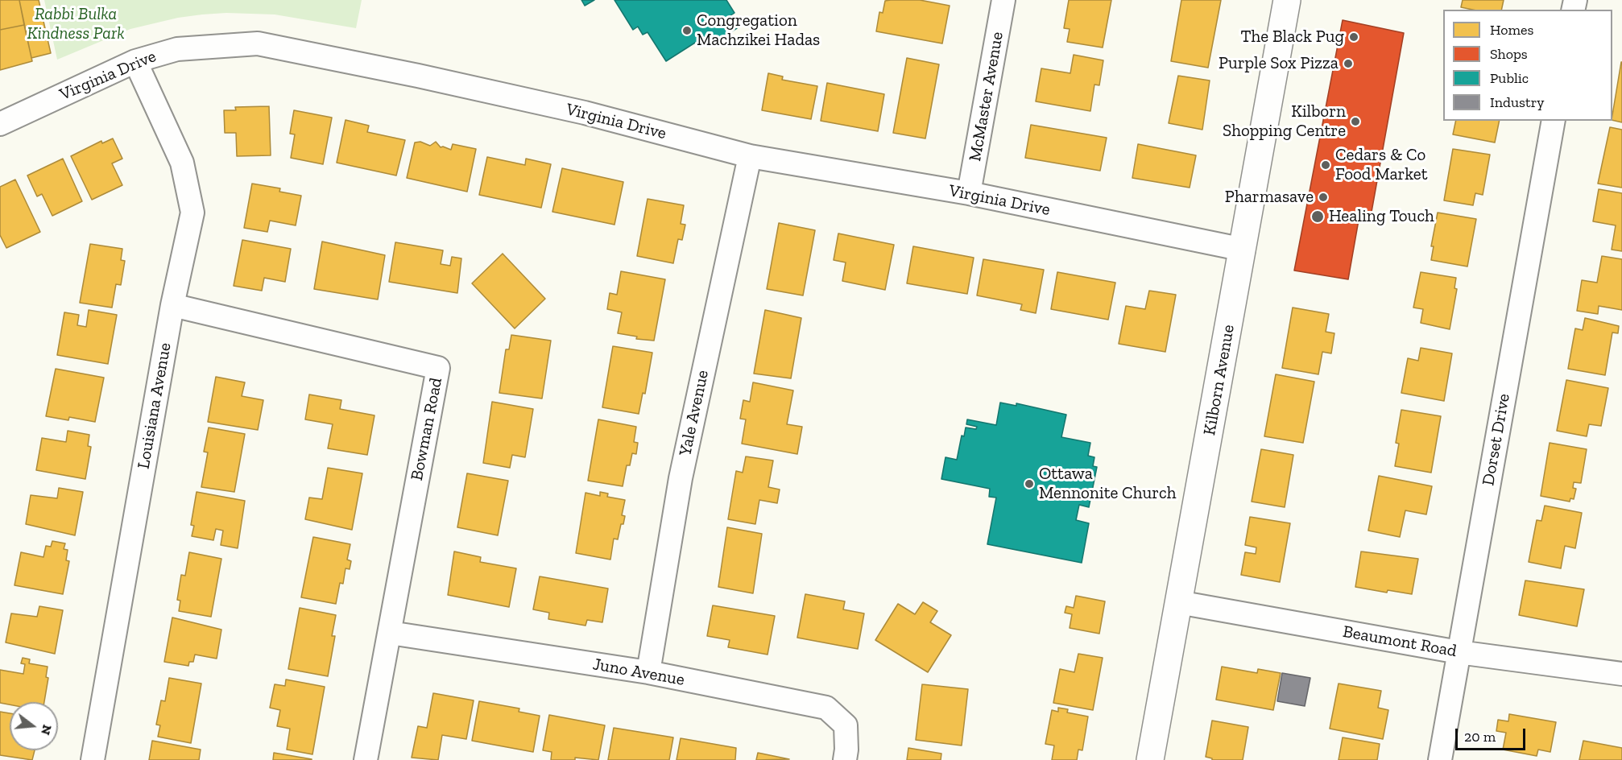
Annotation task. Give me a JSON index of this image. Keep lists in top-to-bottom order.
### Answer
{
  "streets": {
    "street": [
      "Virginia Drive",
      "McMaster Avenue",
      "Kilborn Avenue",
      "Louisiana Avenue",
      "Yale Avenue",
      "Bowman Road",
      "Dorset Drive",
      "Beaumont Road",
      "Juno Avenue"
    ]
  },
  "crossings": [
    ["Virginia Drive", "McMaster Avenue"],
    ["Virginia Drive", "Kilborn Avenue"],
    ["Virginia Drive", "Louisiana Avenue"],
    ["Virginia Drive", "Yale Avenue"],
    ["Kilborn Avenue", "Beaumont Road"],
    ["Louisiana Avenue", "Bowman Road"],
    ["Yale Avenue", "Juno Avenue"],
    ["Bowman Road", "Juno Avenue"],
    ["Dorset Drive", "Beaumont Road"]
  ],
  "parks": ["Rabbi Bulka Kindness Park"],
  "places": [
    "Congregation Machzikei Hadas",
    "The Black Pug",
    "Purple Sox Pizza",
    "Kilborn Shopping Centre",
    "Cedars & Co Food Market",
    "Pharmasave",
    "Healing Touch",
    "Ottawa Mennonite Church"
  ],
  "legend": [
    "Homes",
    "Shops",
    "Public",
    "Industry"
  ],
  "scale_bar": "20 m",
  "north": "right"
}
